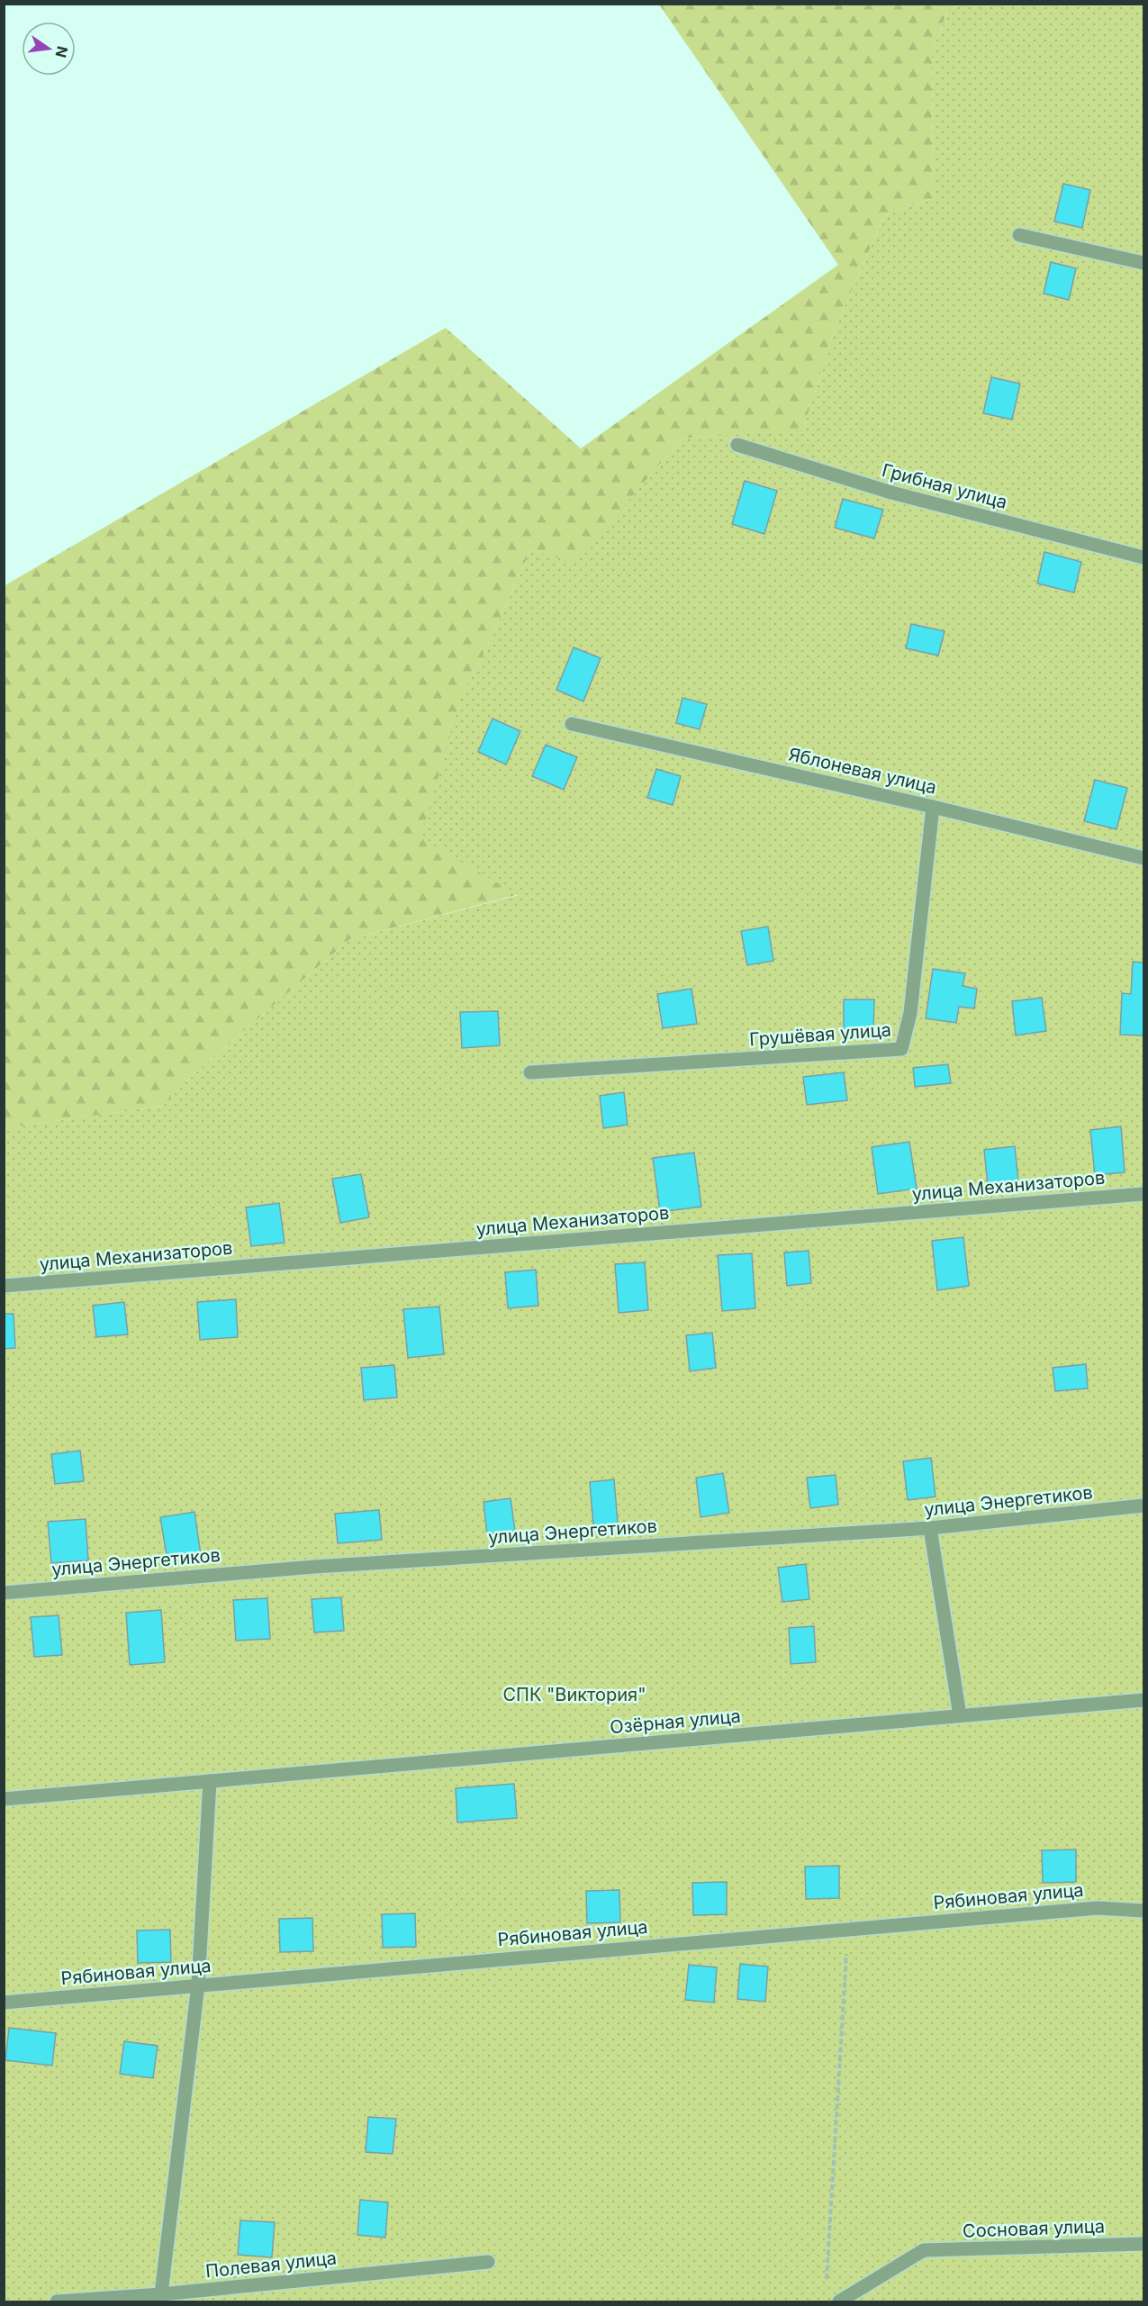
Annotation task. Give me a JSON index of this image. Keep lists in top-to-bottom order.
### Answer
{
  "streets": {
    "street": [
      "Грибная улица",
      "Яблоневая улица",
      "Грушёвая улица",
      "улица Механизаторов",
      "улица Энергетиков",
      "Озёрная улица",
      "Рябиновая улица",
      "Сосновая улица",
      "Полевая улица"
    ]
  },
  "crossings": [
    ["Яблоневая улица", "Грушёвая улица"]
  ],
  "parks": ["СПК \"Виктория\""],
  "north": "right"
}
